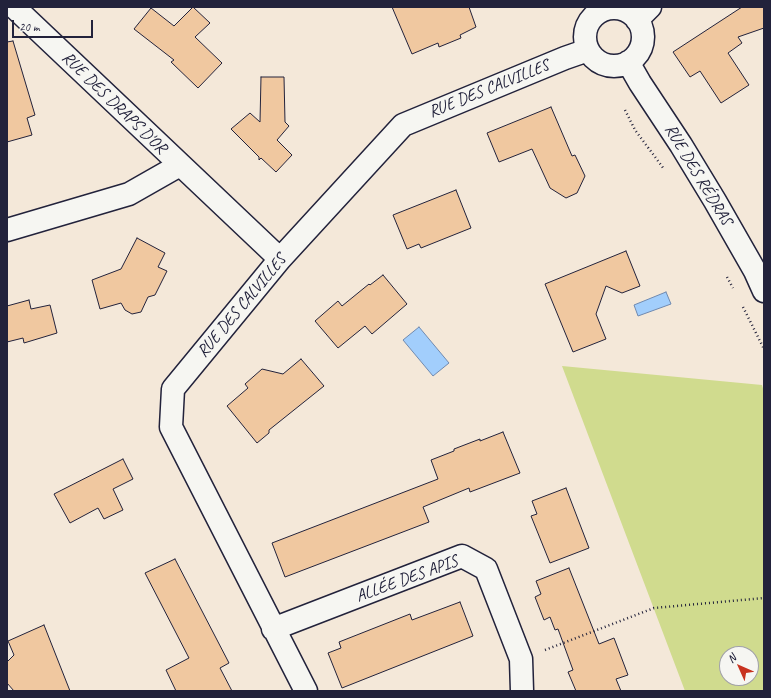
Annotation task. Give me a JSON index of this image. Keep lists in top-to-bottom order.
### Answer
{
  "streets": {
    "street": [
      "RUE DES CALVILLES",
      "RUE DES DRAPS D'OR",
      "RUE DES RÉDRAS",
      "ALLÉE DES APIS"
    ]
  },
  "crossings": [
    ["RUE DES CALVILLES", "RUE DES DRAPS D'OR"],
    ["RUE DES CALVILLES", "RUE DES RÉDRAS"],
    ["RUE DES CALVILLES", "ALLÉE DES APIS"]
  ],
  "scale_bar": "20 m",
  "north": "top left"
}
